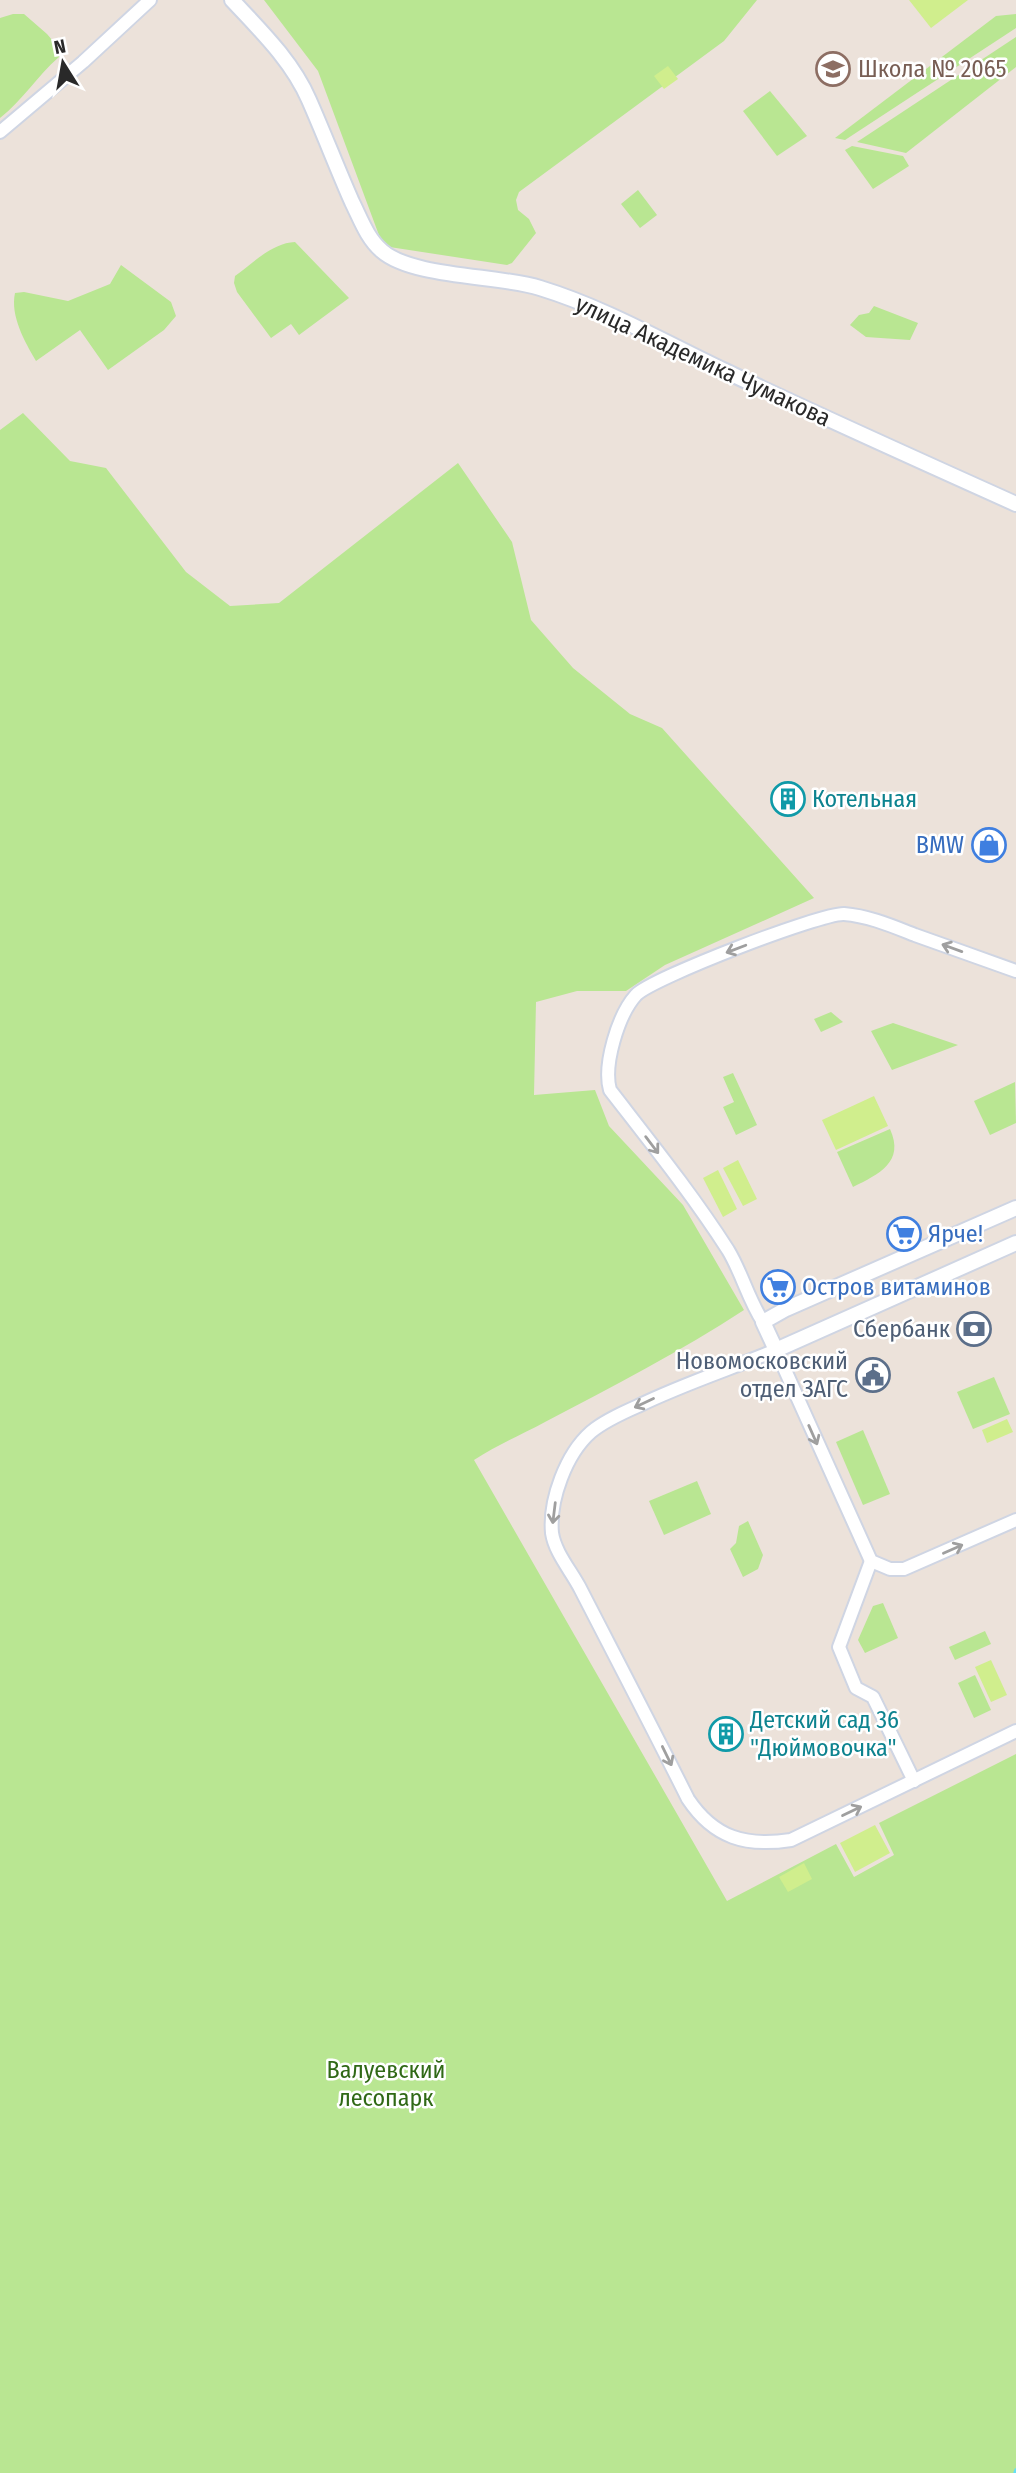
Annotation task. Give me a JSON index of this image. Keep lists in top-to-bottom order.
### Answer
{
  "streets": {
    "street": ["улица Академика Чумакова"]
  },
  "parks": ["Валуевский лесопарк"],
  "places": {
    "school or university": ["Школа № 2065"],
    "building": ["Котельная", "Детский сад 36 \"Дюймовочка\""],
    "shop": ["BMW"],
    "supermarket": ["Ярче!", "Остров витаминов"],
    "bank": ["Сбербанк"],
    "public building": ["Новомосковский отдел ЗАГС"]
  },
  "north": "top"
}
